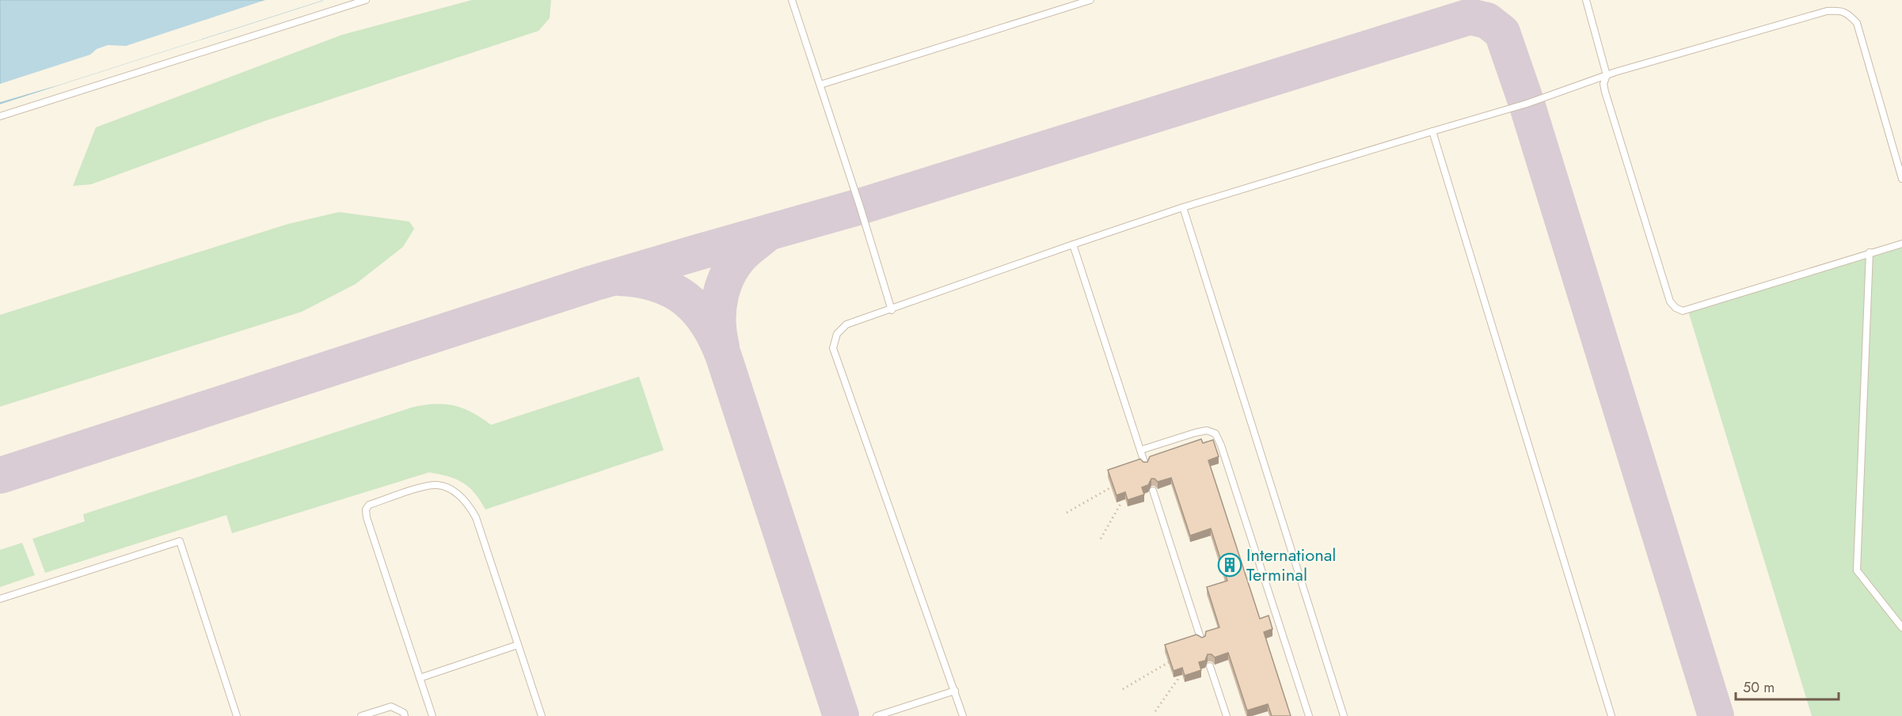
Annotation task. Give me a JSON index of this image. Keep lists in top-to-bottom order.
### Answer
{
  "places": {
    "building": ["International Terminal"]
  },
  "scale_bar": "50 m"
}
